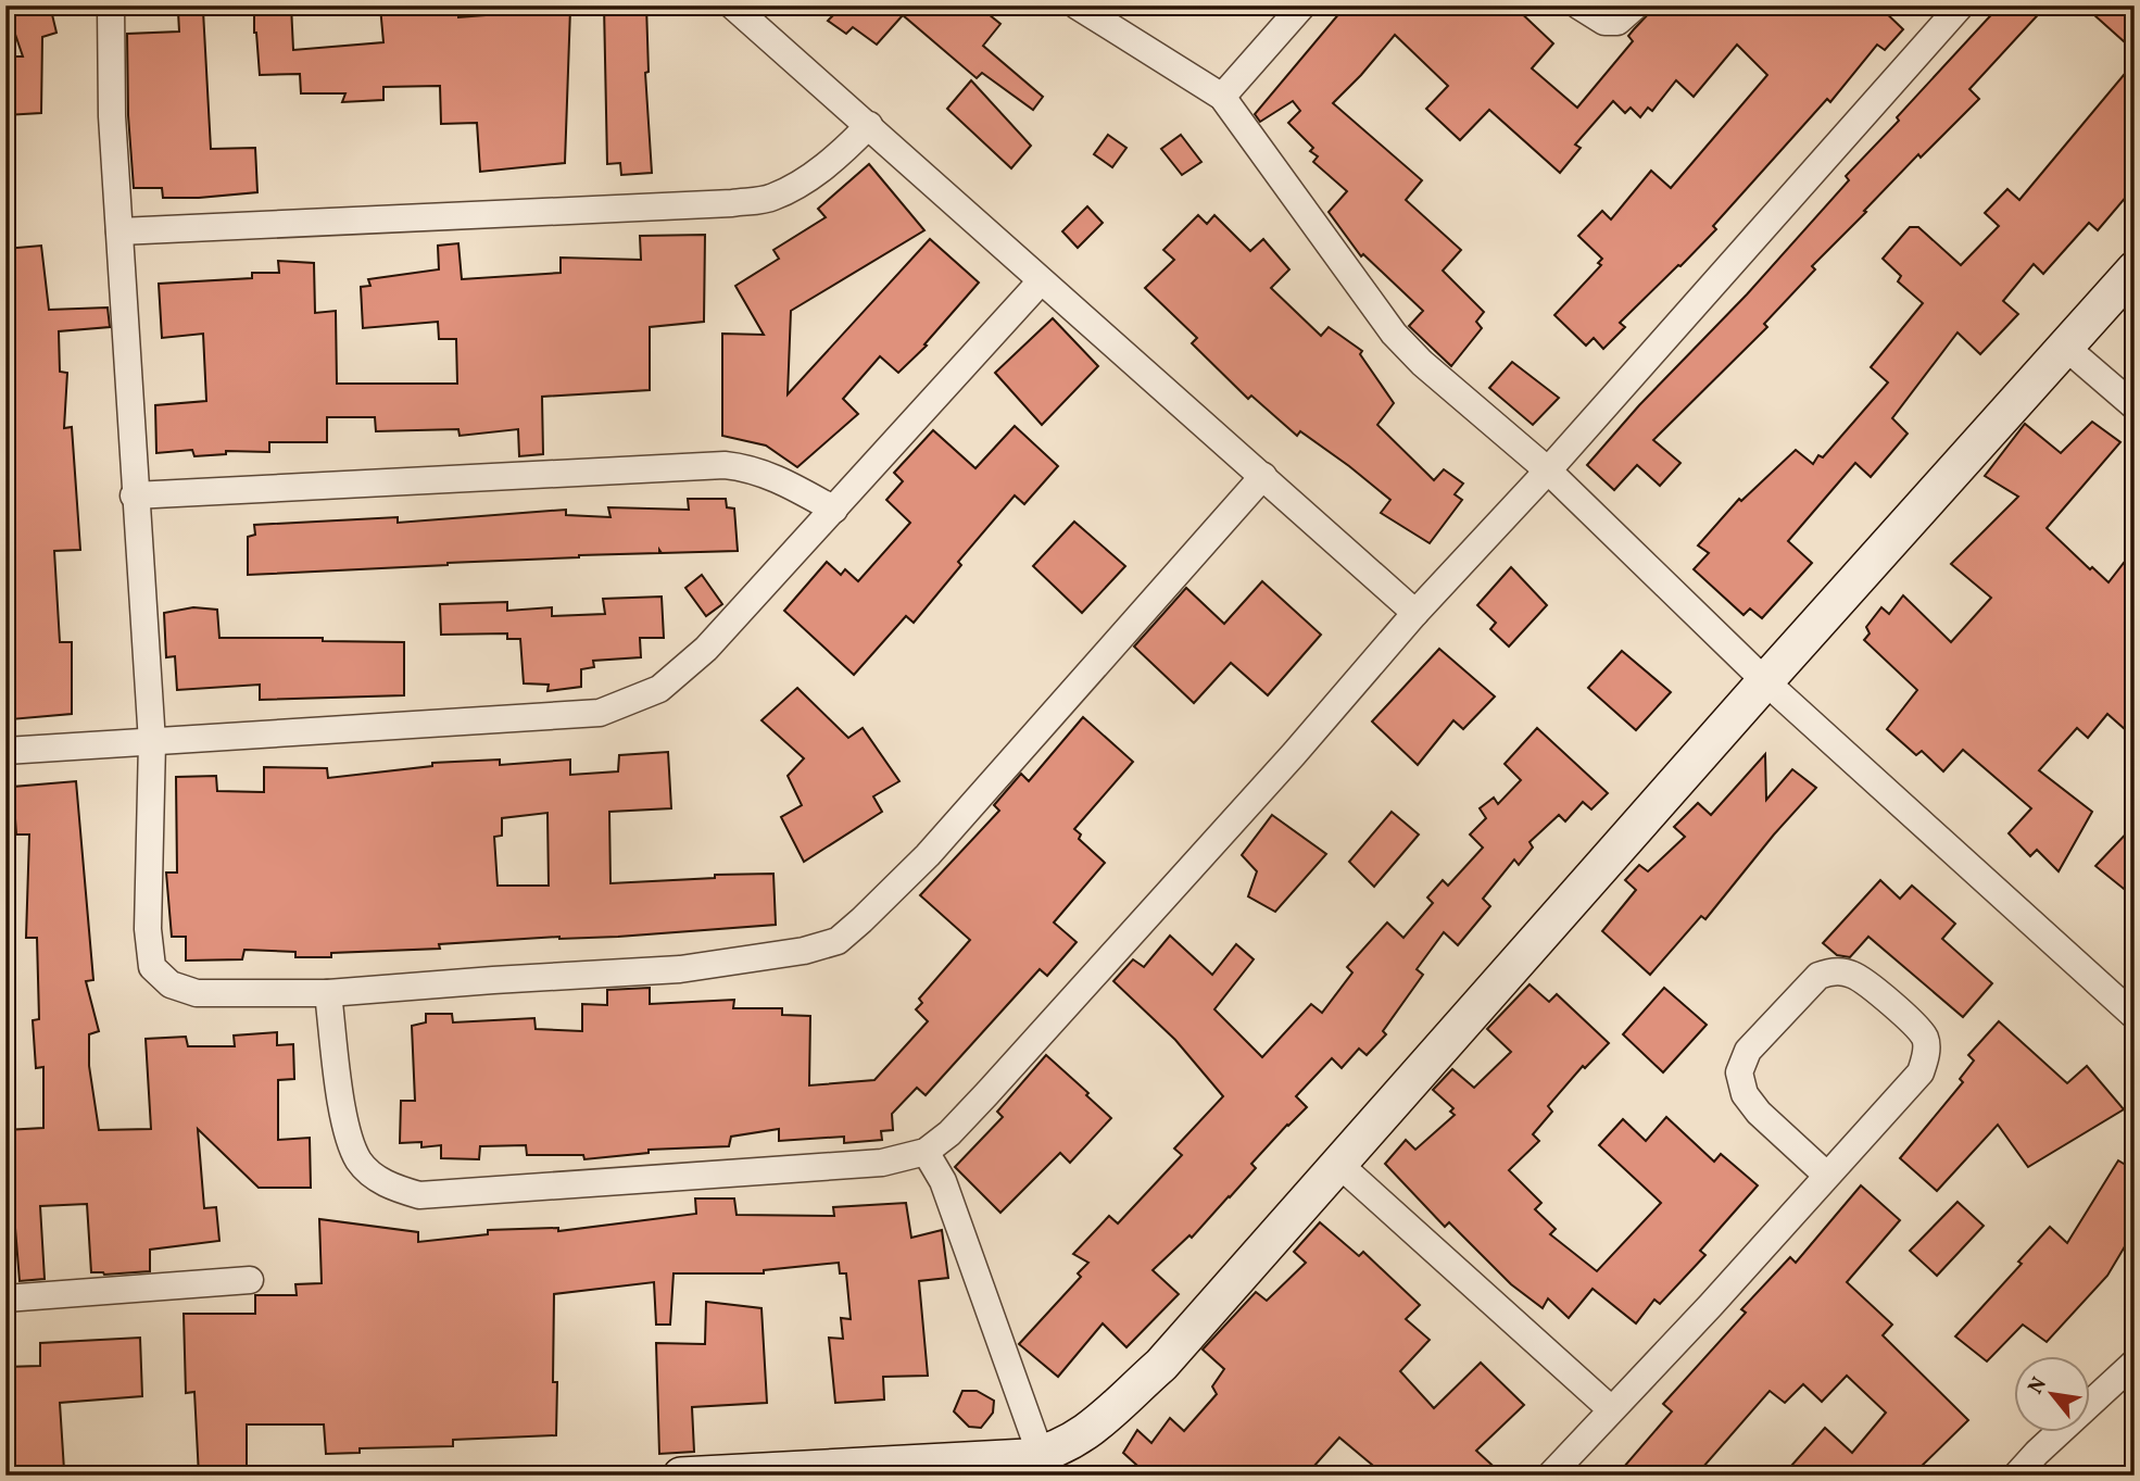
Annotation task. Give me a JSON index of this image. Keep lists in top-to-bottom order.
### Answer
{
  "north": "top left"
}
